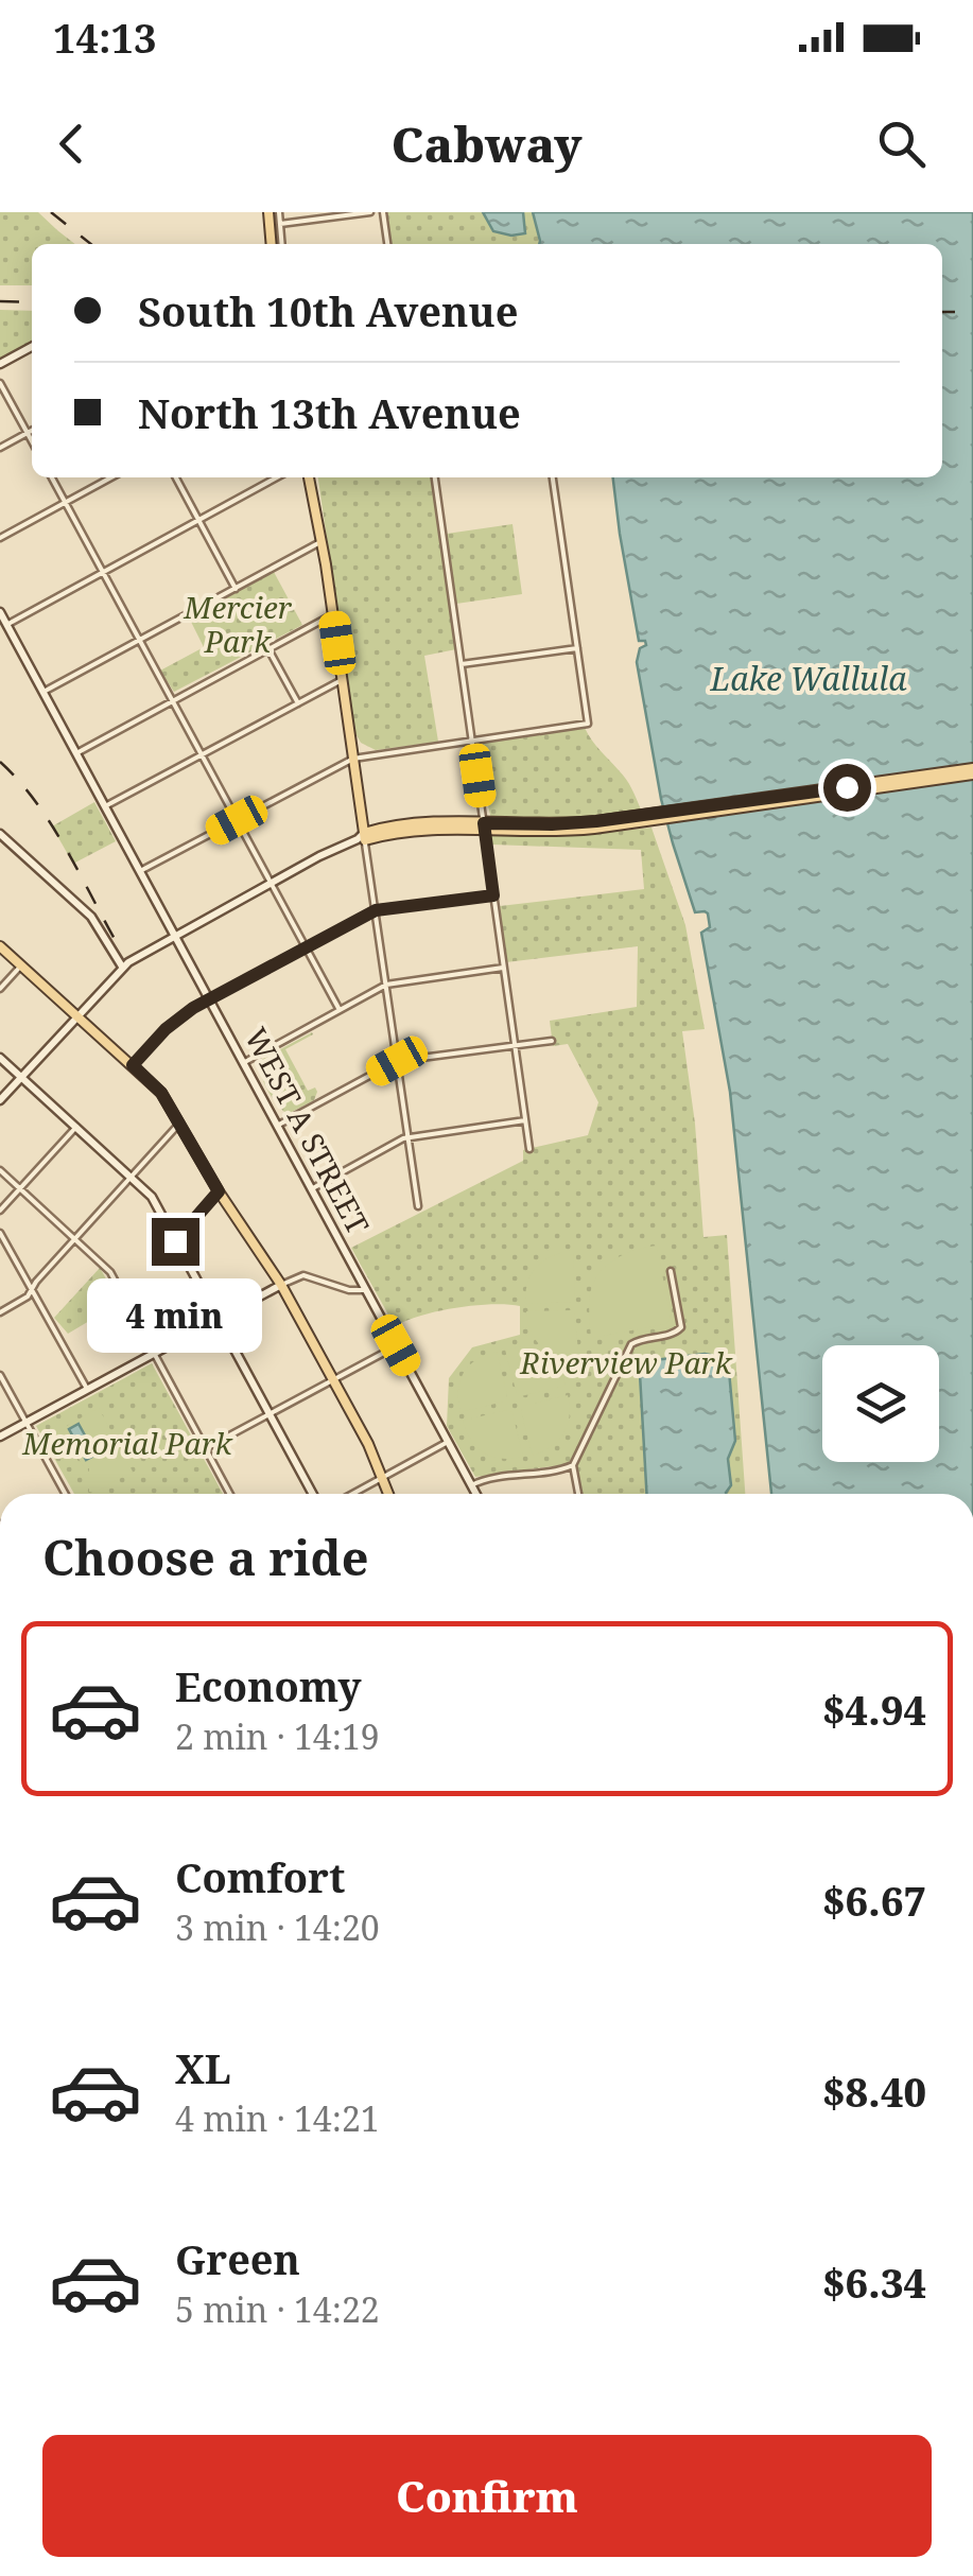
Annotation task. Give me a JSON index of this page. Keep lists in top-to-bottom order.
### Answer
{
  "streets": {
    "main road": ["WEST A STREET"]
  },
  "water": ["Lake Wallula"],
  "parks": ["Mercier Park", "Riverview Park", "Memorial Park"],
  "page": {
    "status": "14:13",
    "header": "Cabway",
    "banner": ["South 10th Avenue", "North 13th Avenue"],
    "bubble": "4 min",
    "heading": "Choose a ride",
    "list": [
      {
        "name": "Economy",
        "note": "2 min · 14:19",
        "value": "$4.94"
      },
      {
        "name": "Comfort",
        "note": "3 min · 14:20",
        "value": "$6.67"
      },
      {
        "name": "XL",
        "note": "4 min · 14:21",
        "value": "$8.40"
      },
      {
        "name": "Green",
        "note": "5 min · 14:22",
        "value": "$6.34"
      }
    ],
    "buttons": "Confirm"
  }
}
